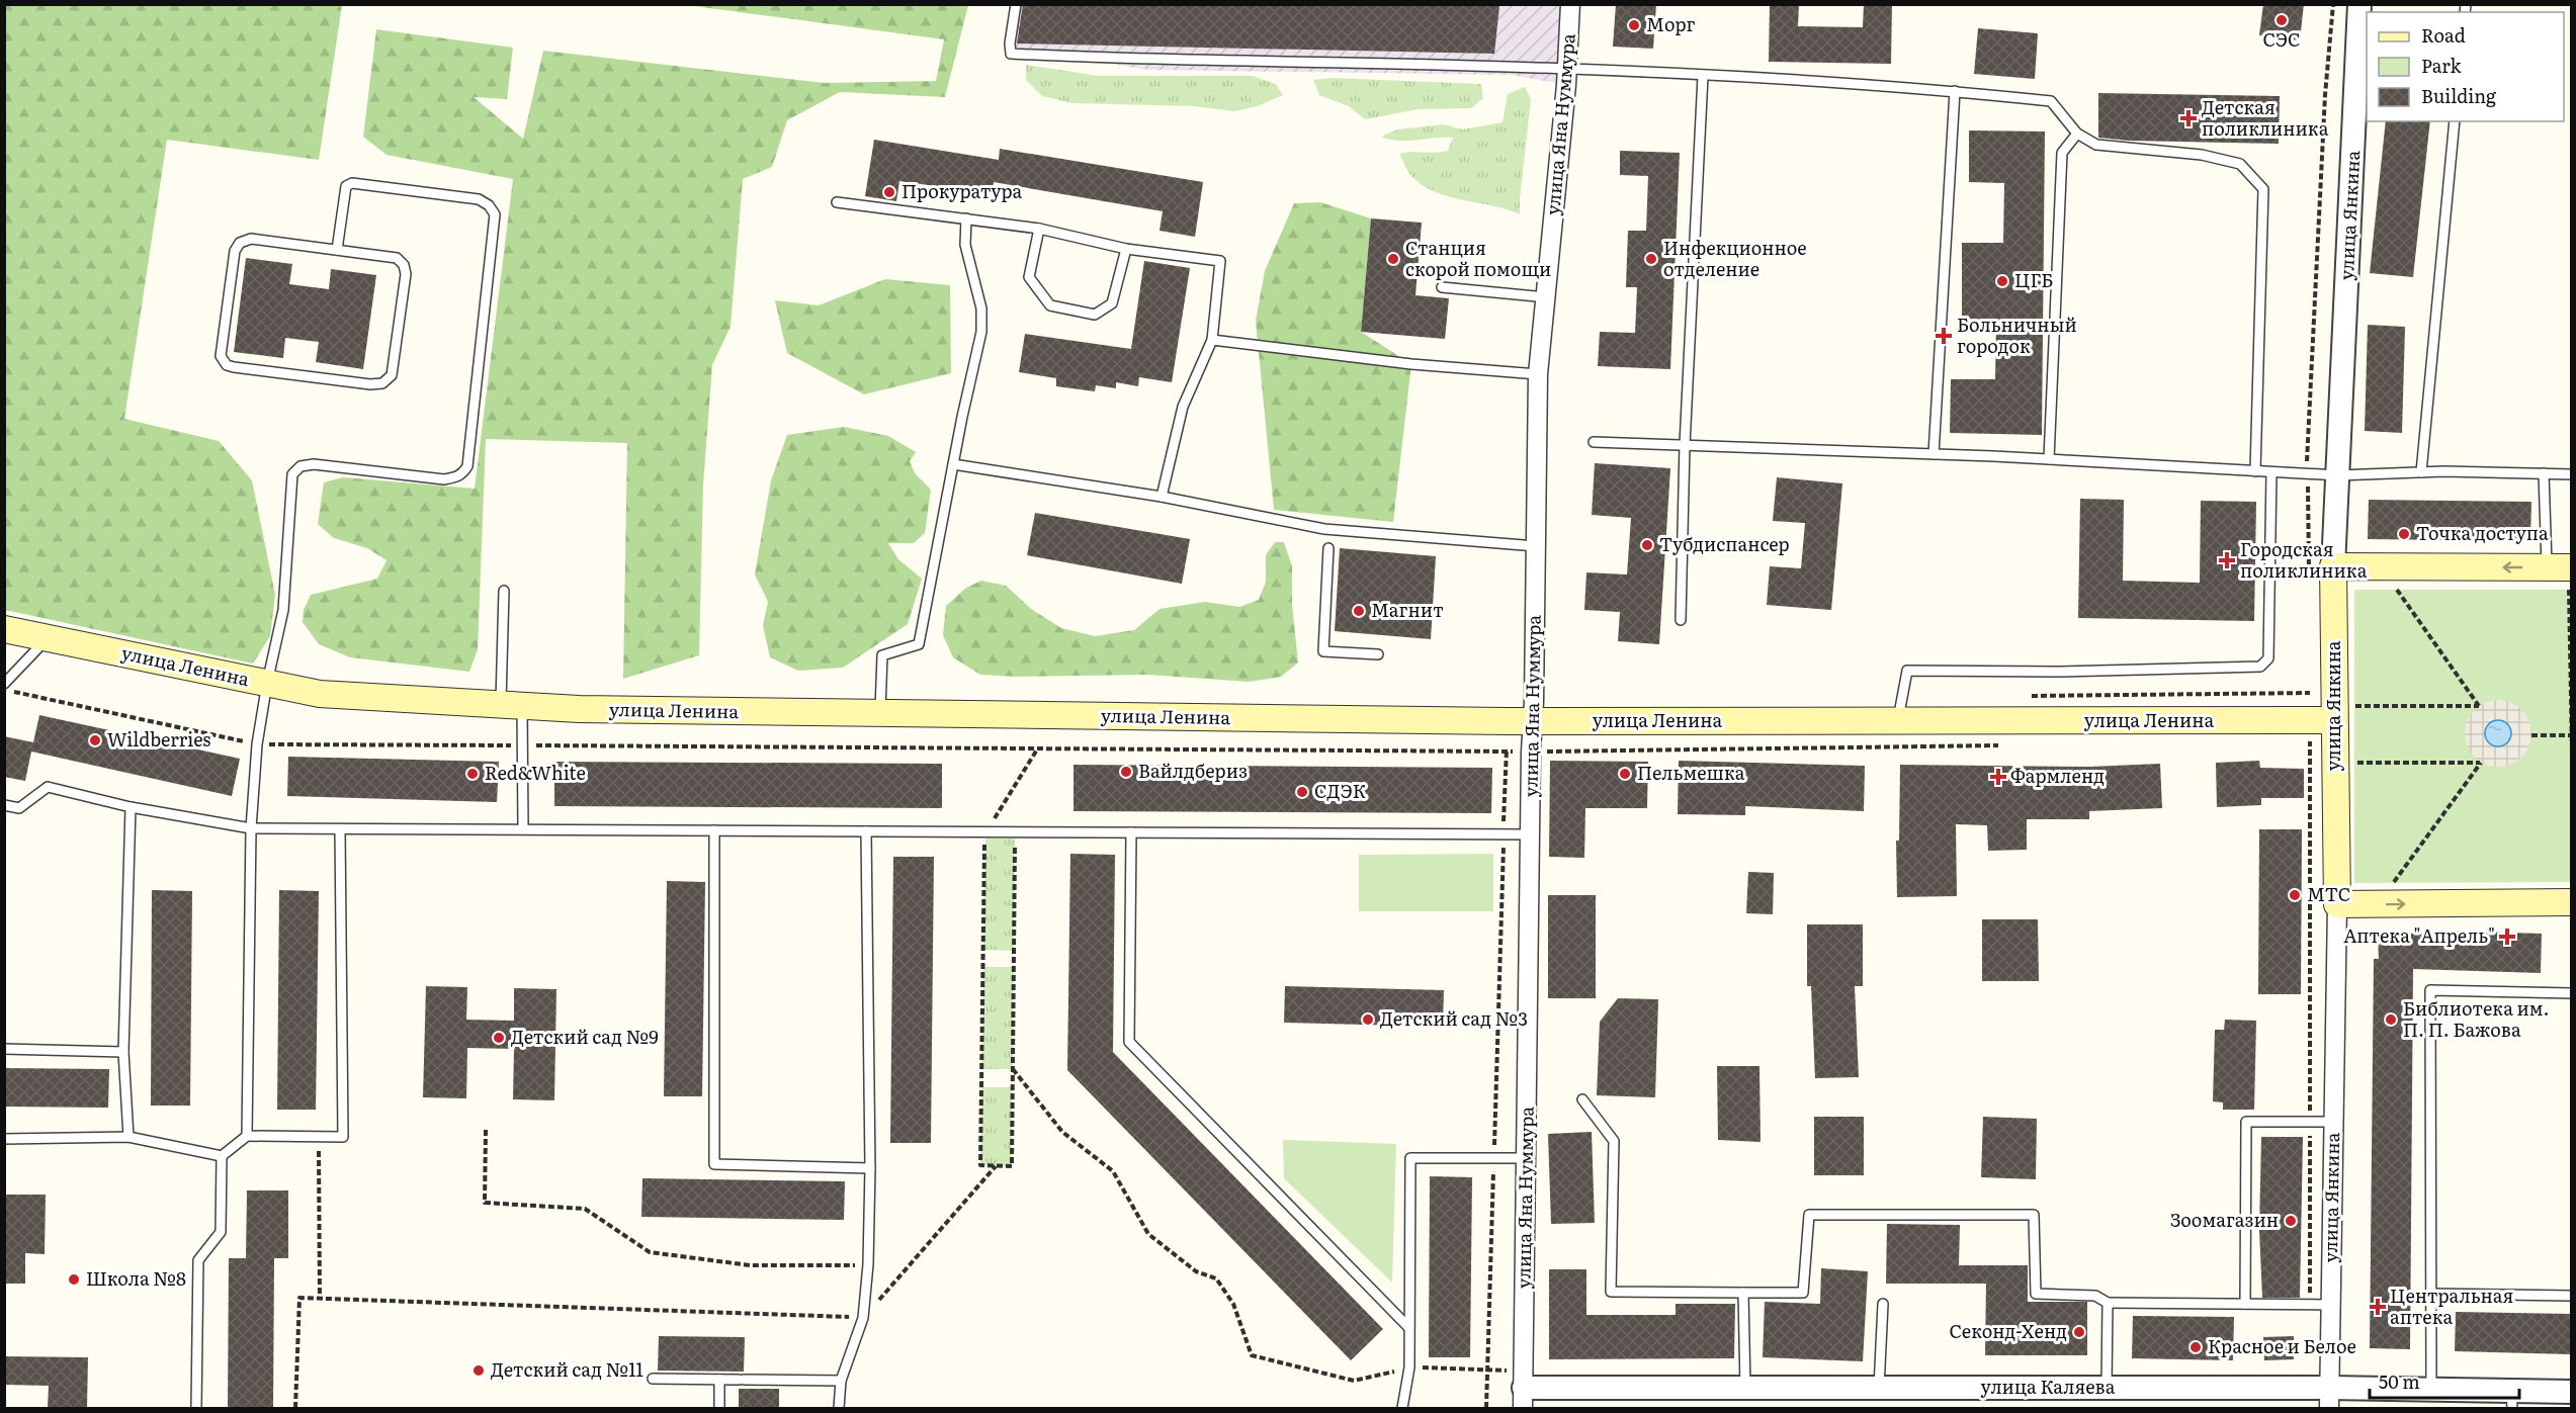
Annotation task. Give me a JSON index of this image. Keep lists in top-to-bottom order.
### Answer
{
  "streets": {
    "main road": ["улица Янкина", "улица Ленина"],
    "street": ["улица Яна Нуммура", "улица Каляева"]
  },
  "crossings": [
    ["улица Яна Нуммура", "улица Ленина"],
    ["улица Яна Нуммура", "улица Каляева"],
    ["улица Янкина", "улица Ленина"],
    ["улица Янкина", "улица Каляева"]
  ],
  "places": {
    "other": [
      "СЭС",
      "Морг",
      "Прокуратура",
      "Станция скорой помощи",
      "Инфекционное отделение",
      "ЦГБ",
      "Точка доступа",
      "Тубдиспансер",
      "Магнит",
      "Wildberries",
      "Вайлдбериз",
      "Red&White",
      "Пельмешка",
      "СДЭК",
      "МТС",
      "Детский сад №3",
      "Библиотека им. П. П. Бажова",
      "Детский сад №9",
      "Зоомагазин",
      "Школа №8",
      "Секонд-Хенд",
      "Красное и Белое",
      "Детский сад №11"
    ],
    "health": [
      "Детская поликлиника",
      "Больничный городок",
      "Городская поликлиника",
      "Фармленд",
      "Аптека \"Апрель\"",
      "Центральная аптека"
    ]
  },
  "legend": ["Road", "Park", "Building"],
  "scale_bar": "50 m"
}
